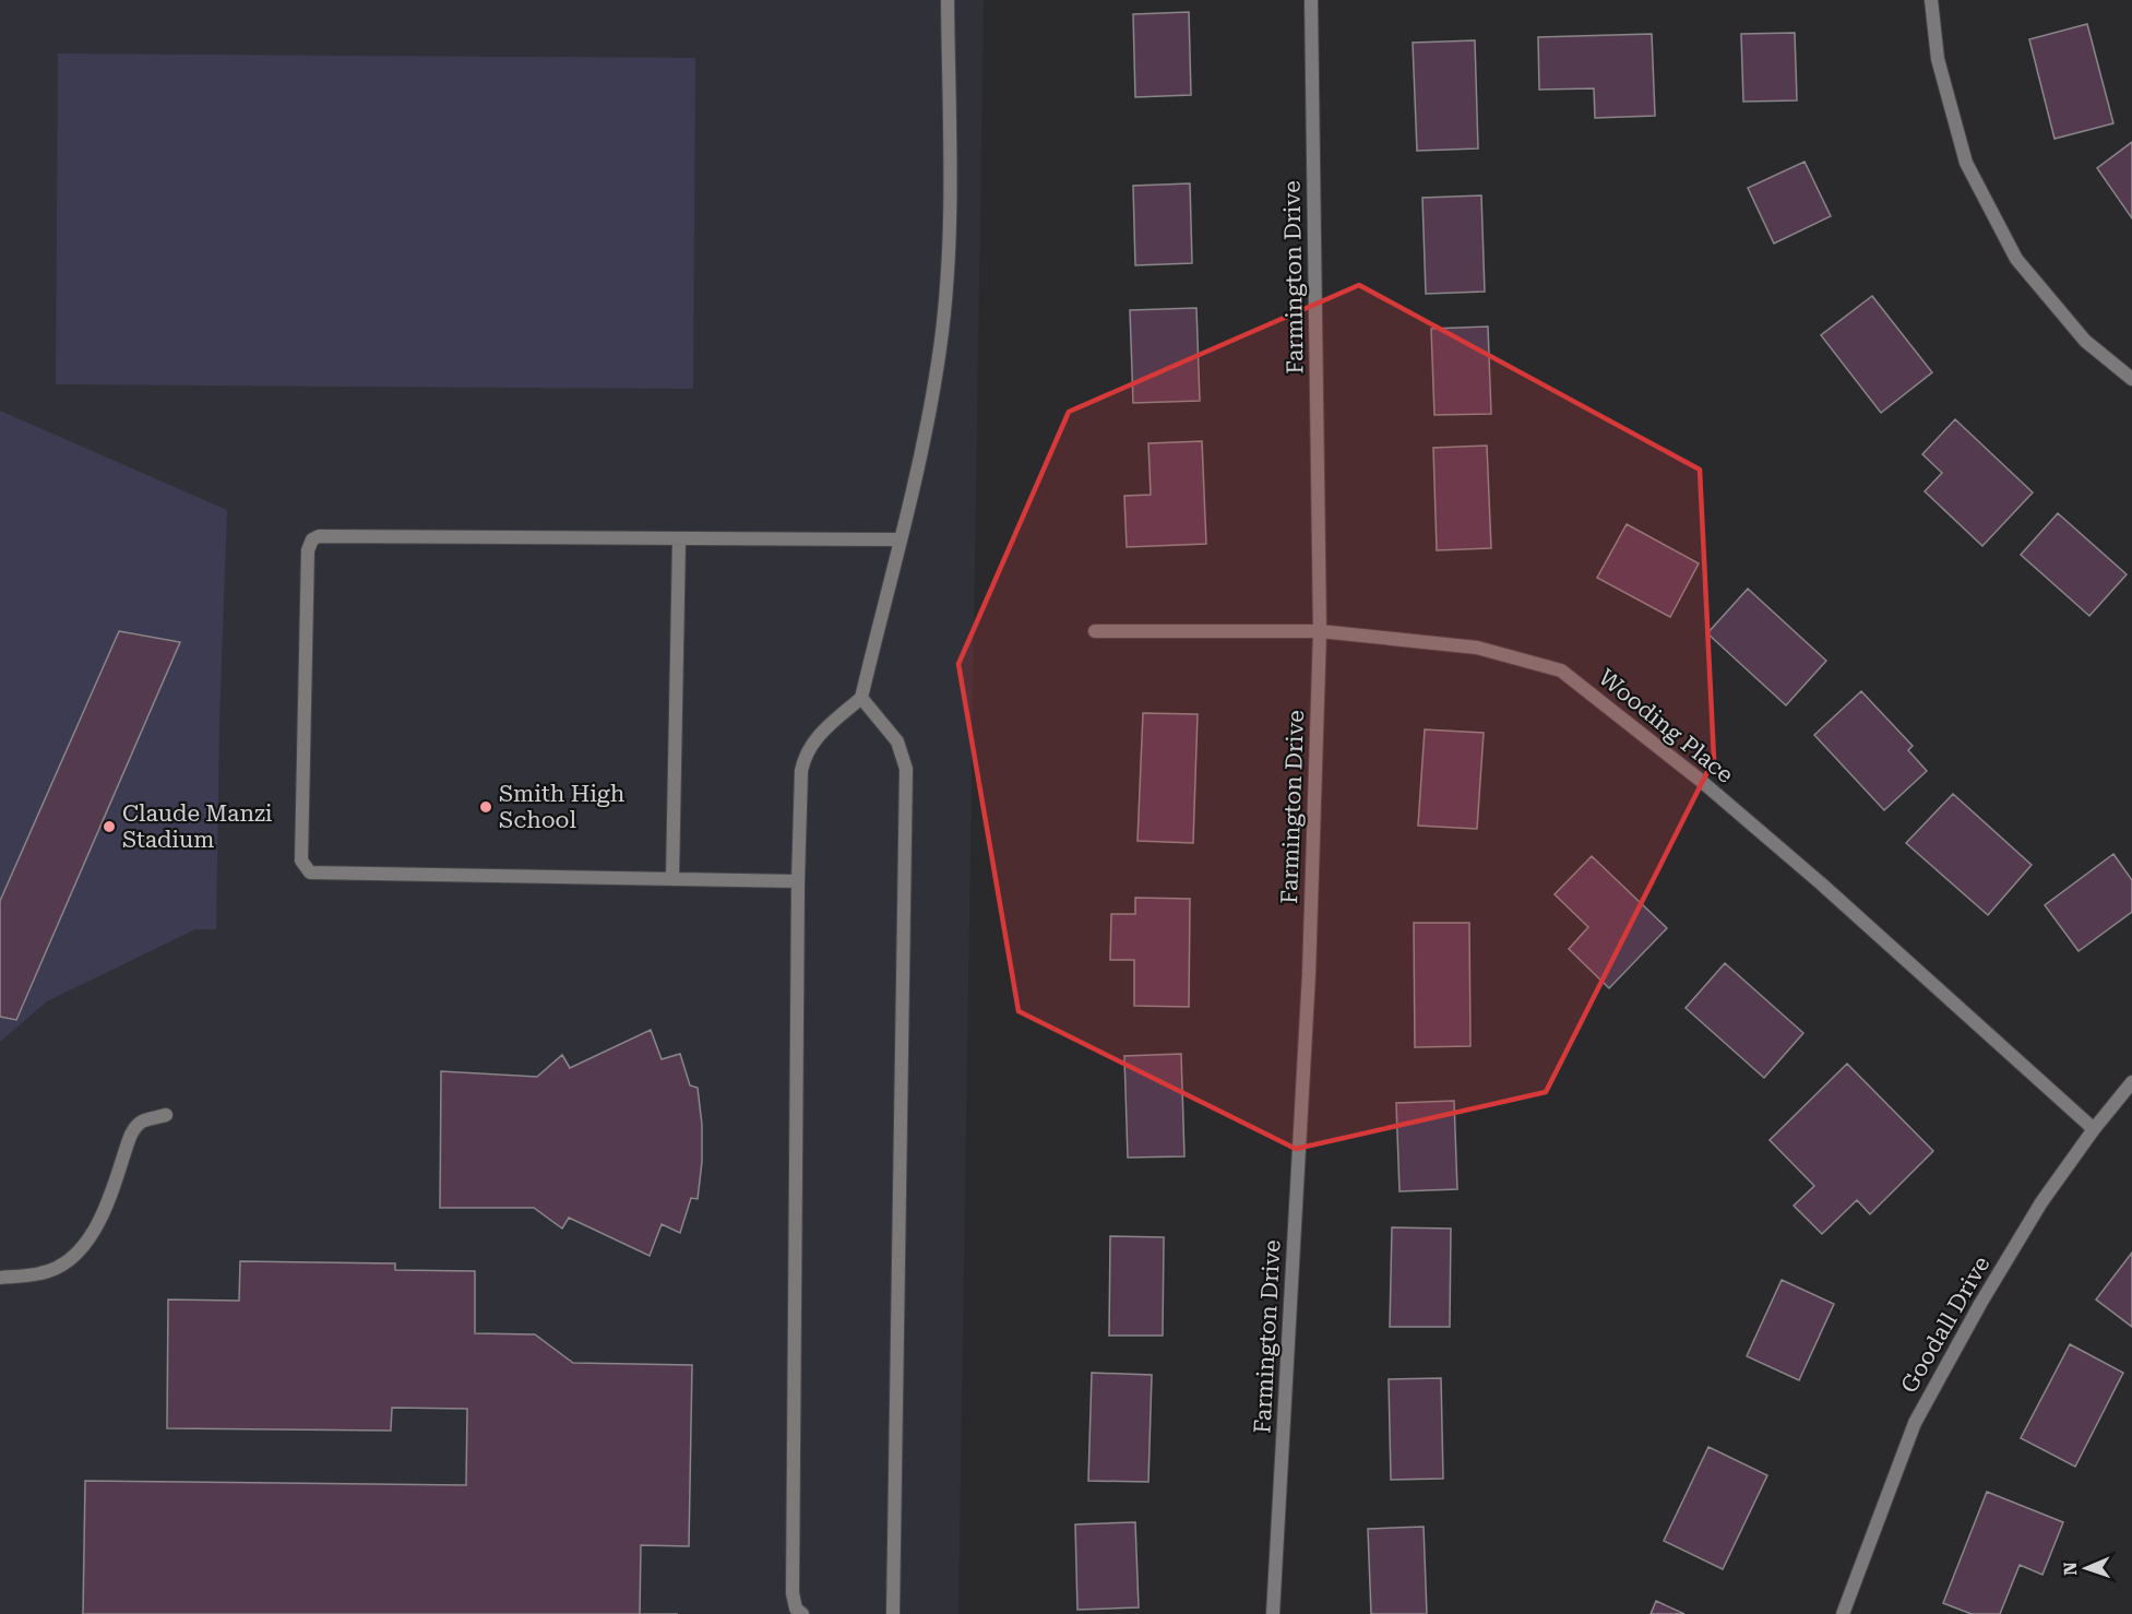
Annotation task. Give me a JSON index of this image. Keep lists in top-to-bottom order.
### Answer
{
  "streets": {
    "street": ["Farmington Drive", "Wooding Place", "Goodall Drive"]
  },
  "crossings": [
    ["Farmington Drive", "Wooding Place"],
    ["Wooding Place", "Goodall Drive"]
  ],
  "places": ["Smith High School", "Claude Manzi Stadium"],
  "north": "left"
}
